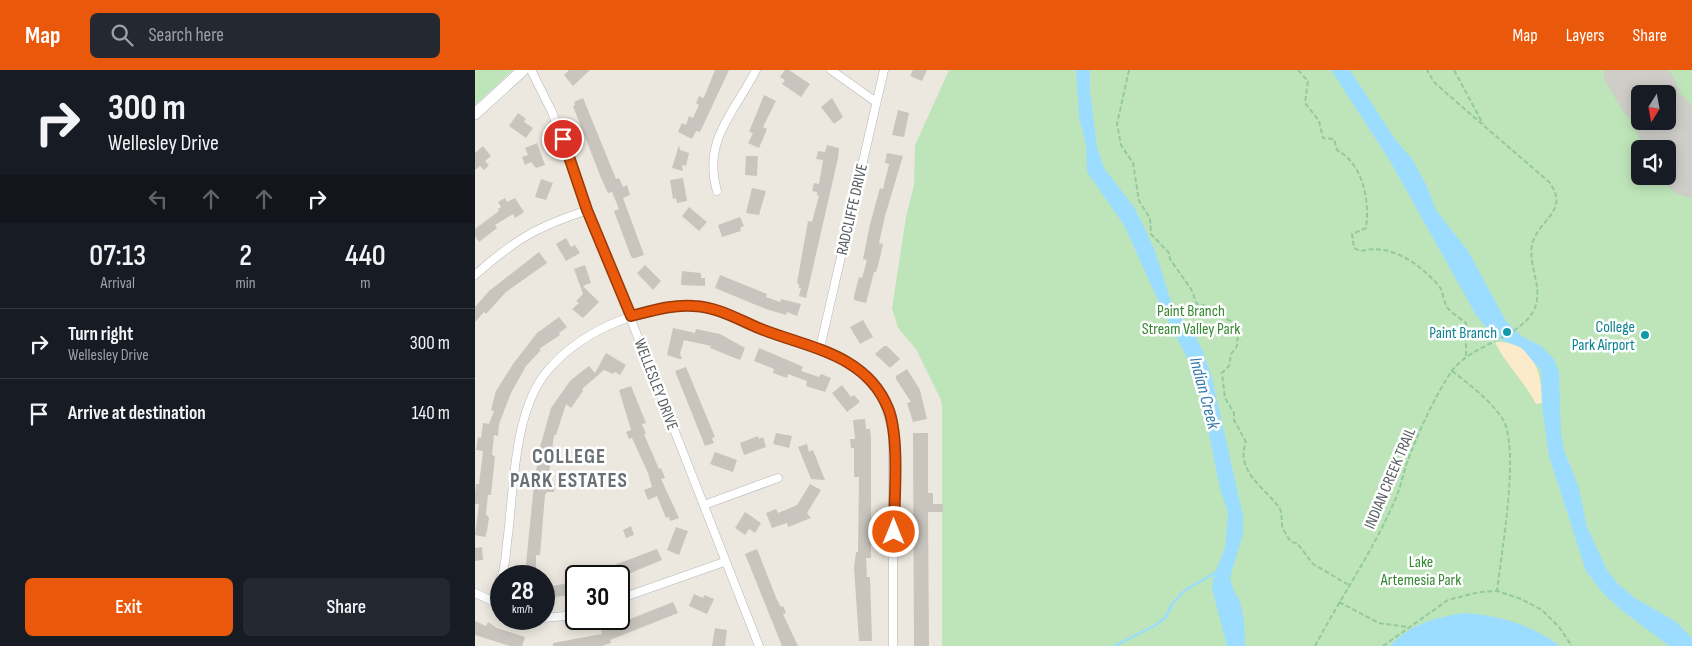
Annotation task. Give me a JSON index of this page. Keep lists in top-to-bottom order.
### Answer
{
  "streets": {
    "street": ["RADCLIFFE DRIVE", "WELLESLEY DRIVE"],
    "path": ["INDIAN CREEK TRAIL"]
  },
  "districts": ["COLLEGE PARK ESTATES"],
  "water": ["Indian Creek"],
  "parks": ["Paint Branch Stream Valley Park", "Lake Artemesia Park"],
  "places": ["Paint Branch", "College Park Airport"],
  "north": "bottom",
  "page": {
    "header": "Map",
    "search": "Search here",
    "nav": ["Map", "Layers", "Share"],
    "turn": ["300 m", "Wellesley Drive"],
    "eta": [
      "07:13",
      "Arrival",
      "2",
      "min",
      "440",
      "m"
    ],
    "list": [
      {
        "name": "Turn right",
        "note": "Wellesley Drive",
        "value": "300 m"
      },
      {
        "name": "Arrive at destination",
        "value": "140 m"
      }
    ],
    "speed": "28 km/h",
    "limit": "30",
    "buttons": ["Exit", "Share"]
  }
}
